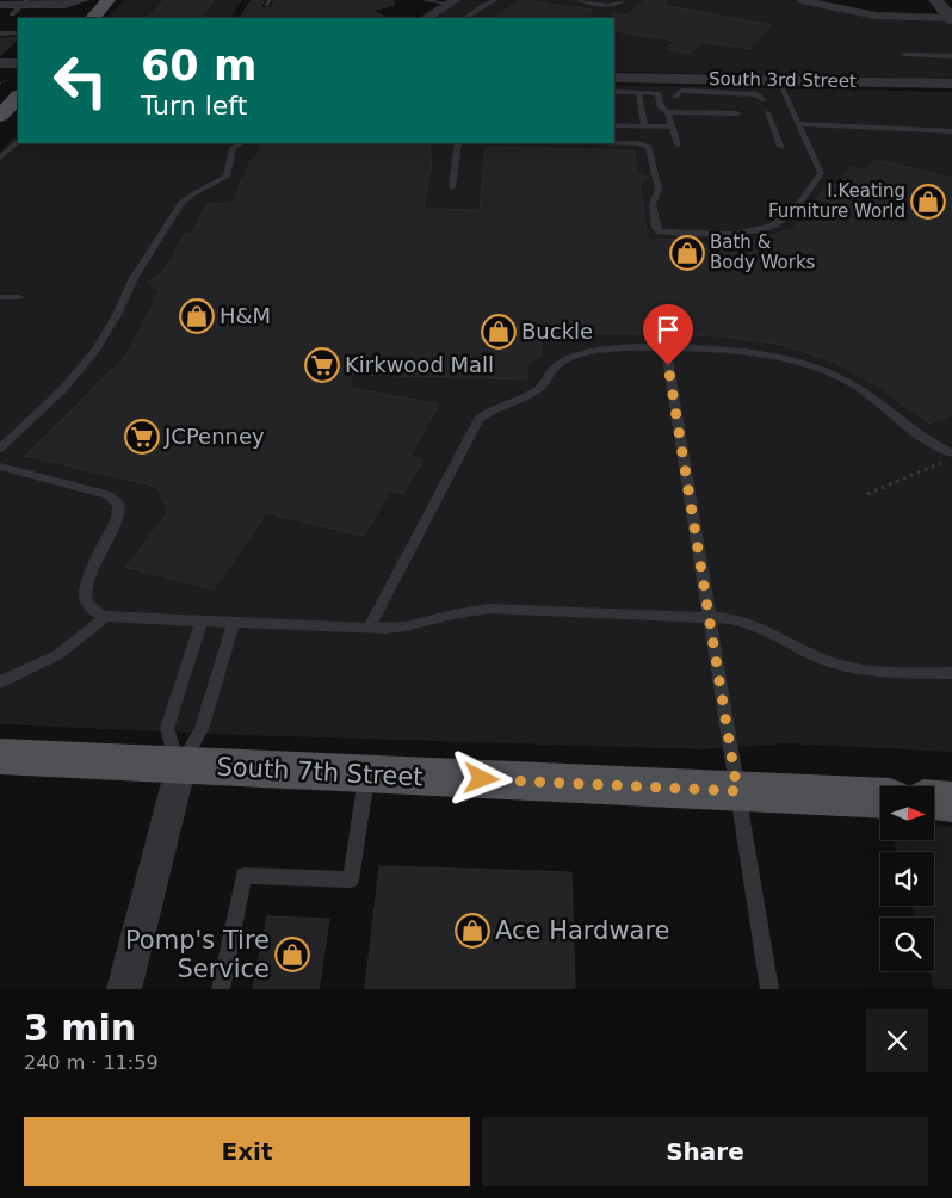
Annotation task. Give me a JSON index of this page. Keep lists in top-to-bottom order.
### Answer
{
  "streets": {
    "main road": ["South 7th Street"],
    "street": ["South 3rd Street"]
  },
  "places": {
    "shop": [
      "I.Keating Furniture World",
      "Bath & Body Works",
      "H&M",
      "Buckle",
      "Ace Hardware",
      "Pomp's Tire Service"
    ],
    "supermarket": ["Kirkwood Mall", "JCPenney"]
  },
  "north": "right",
  "page": {
    "turn": ["60 m", "Turn left"],
    "heading": ["3 min", "240 m · 11:59"],
    "buttons": ["Exit", "Share"]
  }
}
